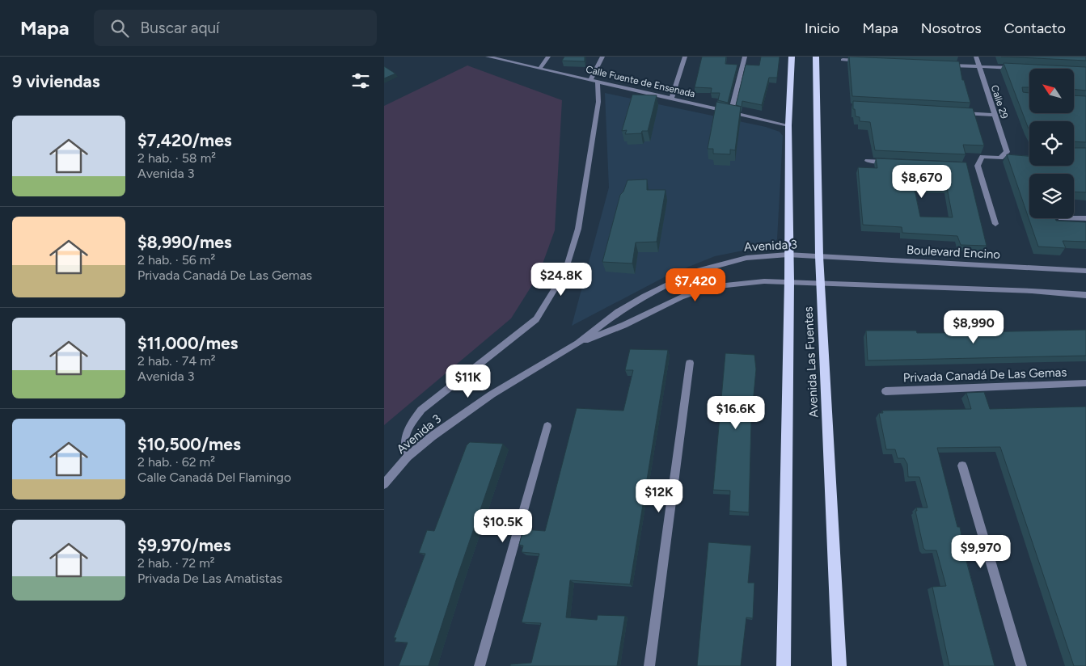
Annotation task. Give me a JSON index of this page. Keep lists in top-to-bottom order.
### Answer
{
  "streets": {
    "main road": ["Avenida Las Fuentes"],
    "street": [
      "Calle Fuente de Ensenada",
      "Calle 29",
      "Avenida 3",
      "Boulevard Encino",
      "Privada Canadá De Las Gemas"
    ]
  },
  "crossings": [
    ["Calle Fuente de Ensenada", "Avenida Las Fuentes"],
    ["Avenida 3", "Boulevard Encino"],
    ["Avenida 3", "Avenida Las Fuentes"],
    ["Boulevard Encino", "Avenida Las Fuentes"]
  ],
  "north": "top left",
  "page": {
    "header": "Mapa",
    "search": "Buscar aquí",
    "nav": [
      "Inicio",
      "Mapa",
      "Nosotros",
      "Contacto"
    ],
    "heading": "9 viviendas",
    "list": [
      {
        "name": "$7,420/mes",
        "note": "2 hab. · 58 m² · Avenida 3"
      },
      {
        "name": "$8,990/mes",
        "note": "2 hab. · 56 m² · Privada Canadá De Las Gemas"
      },
      {
        "name": "$11,000/mes",
        "note": "2 hab. · 74 m² · Avenida 3"
      },
      {
        "name": "$10,500/mes",
        "note": "2 hab. · 62 m² · Calle Canadá Del Flamingo"
      },
      {
        "name": "$9,970/mes",
        "note": "2 hab. · 72 m² · Privada De Las Amatistas"
      }
    ],
    "price": [
      "$8,670",
      "$24.8K",
      "$7,420",
      "$8,990",
      "$11K",
      "$16.6K",
      "$12K",
      "$10.5K",
      "$9,970"
    ]
  }
}
